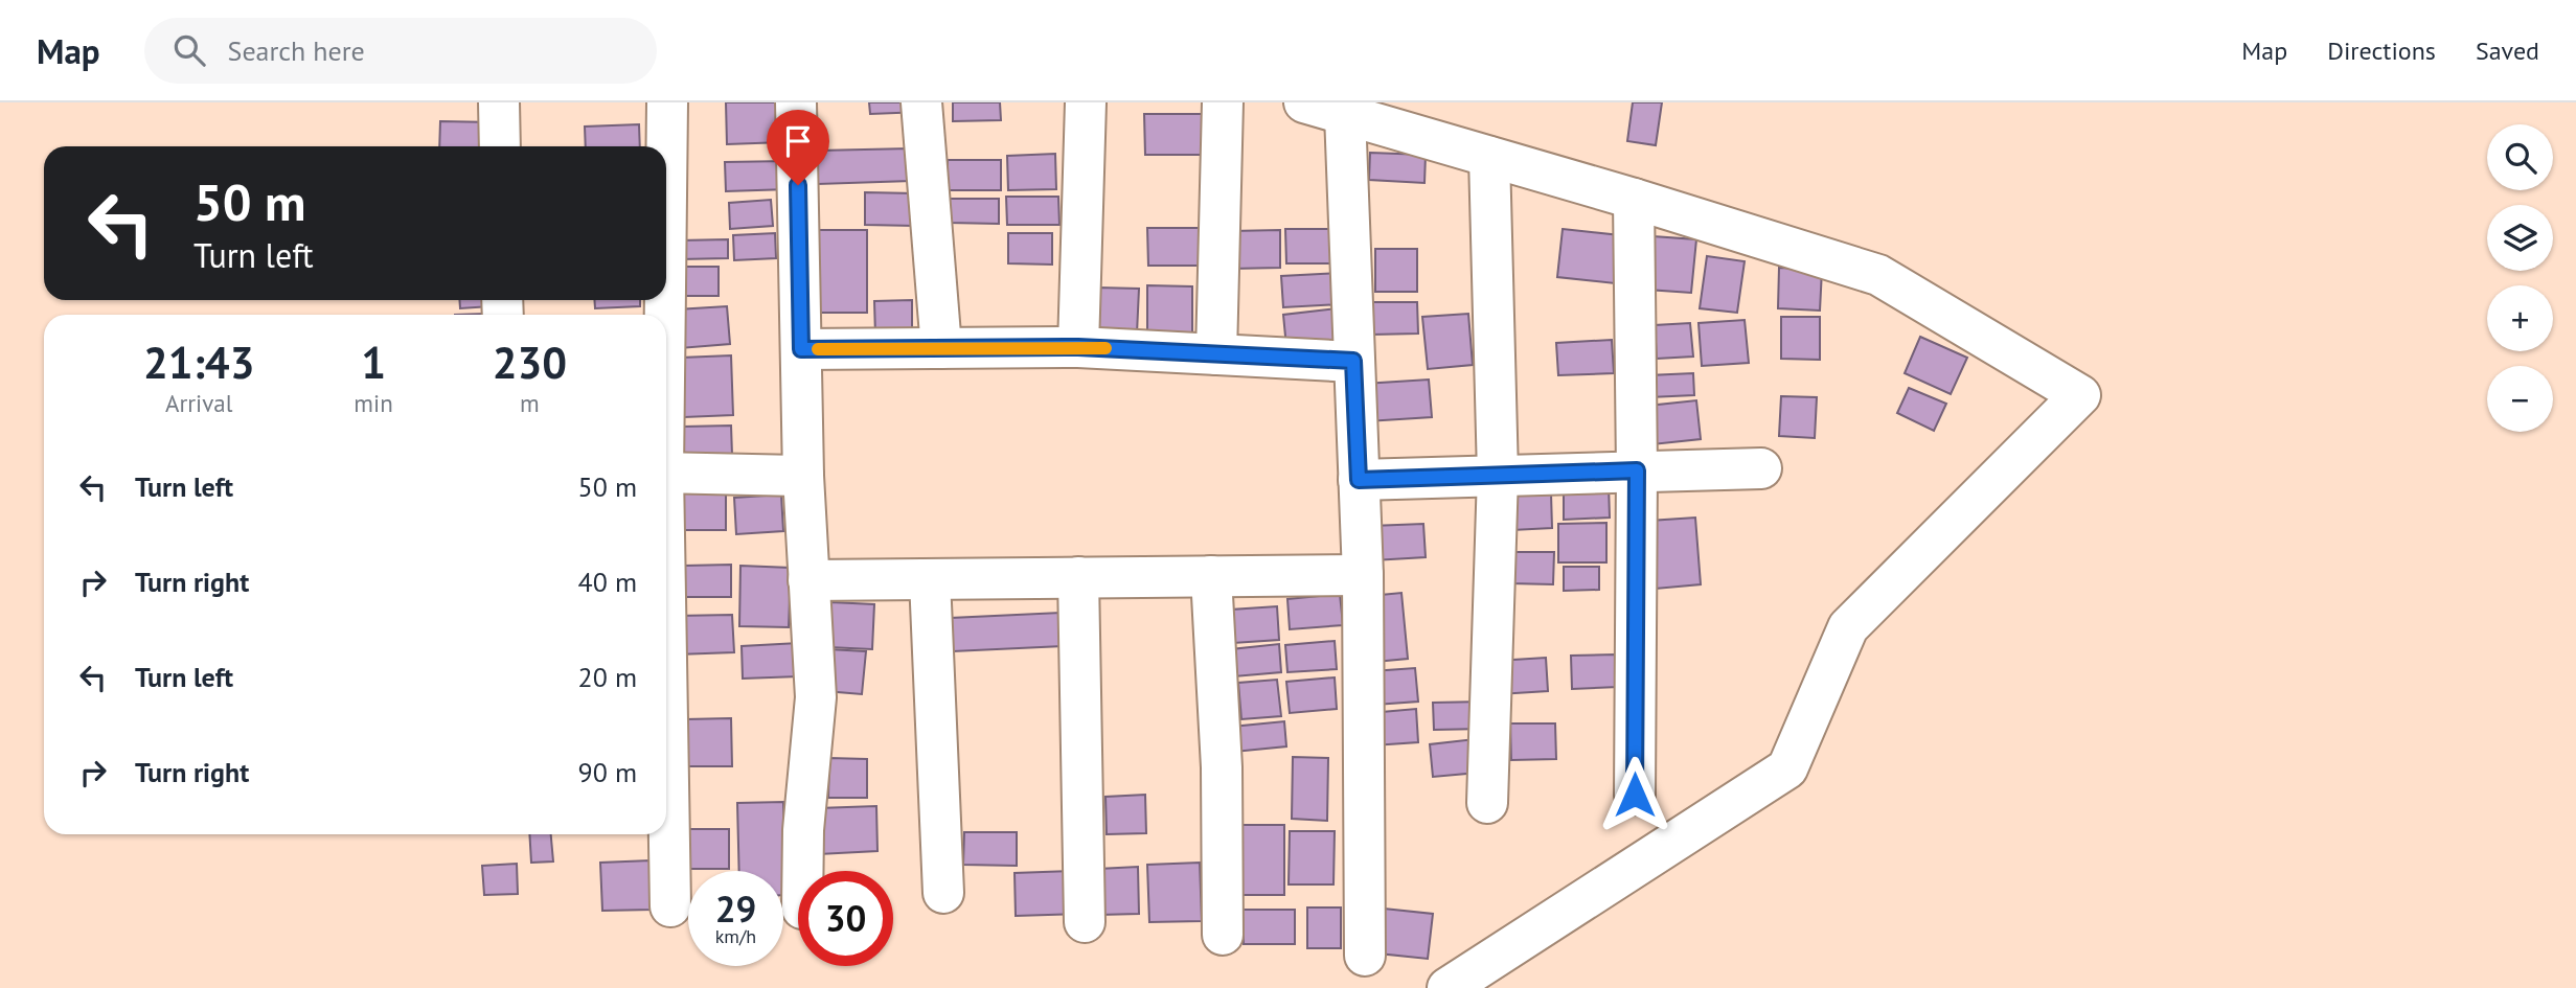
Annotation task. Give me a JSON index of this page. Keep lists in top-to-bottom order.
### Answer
{
  "page": {
    "header": "Map",
    "search": "Search here",
    "nav": ["Map", "Directions", "Saved"],
    "map_buttons": ["+", "−"],
    "turn": ["50 m", "Turn left"],
    "eta": [
      "21:43",
      "Arrival",
      "1",
      "min",
      "230",
      "m"
    ],
    "list": [
      {
        "name": "Turn left",
        "value": "50 m"
      },
      {
        "name": "Turn right",
        "value": "40 m"
      },
      {
        "name": "Turn left",
        "value": "20 m"
      },
      {
        "name": "Turn right",
        "value": "90 m"
      }
    ],
    "speed": "29 km/h",
    "limit": "30"
  }
}
